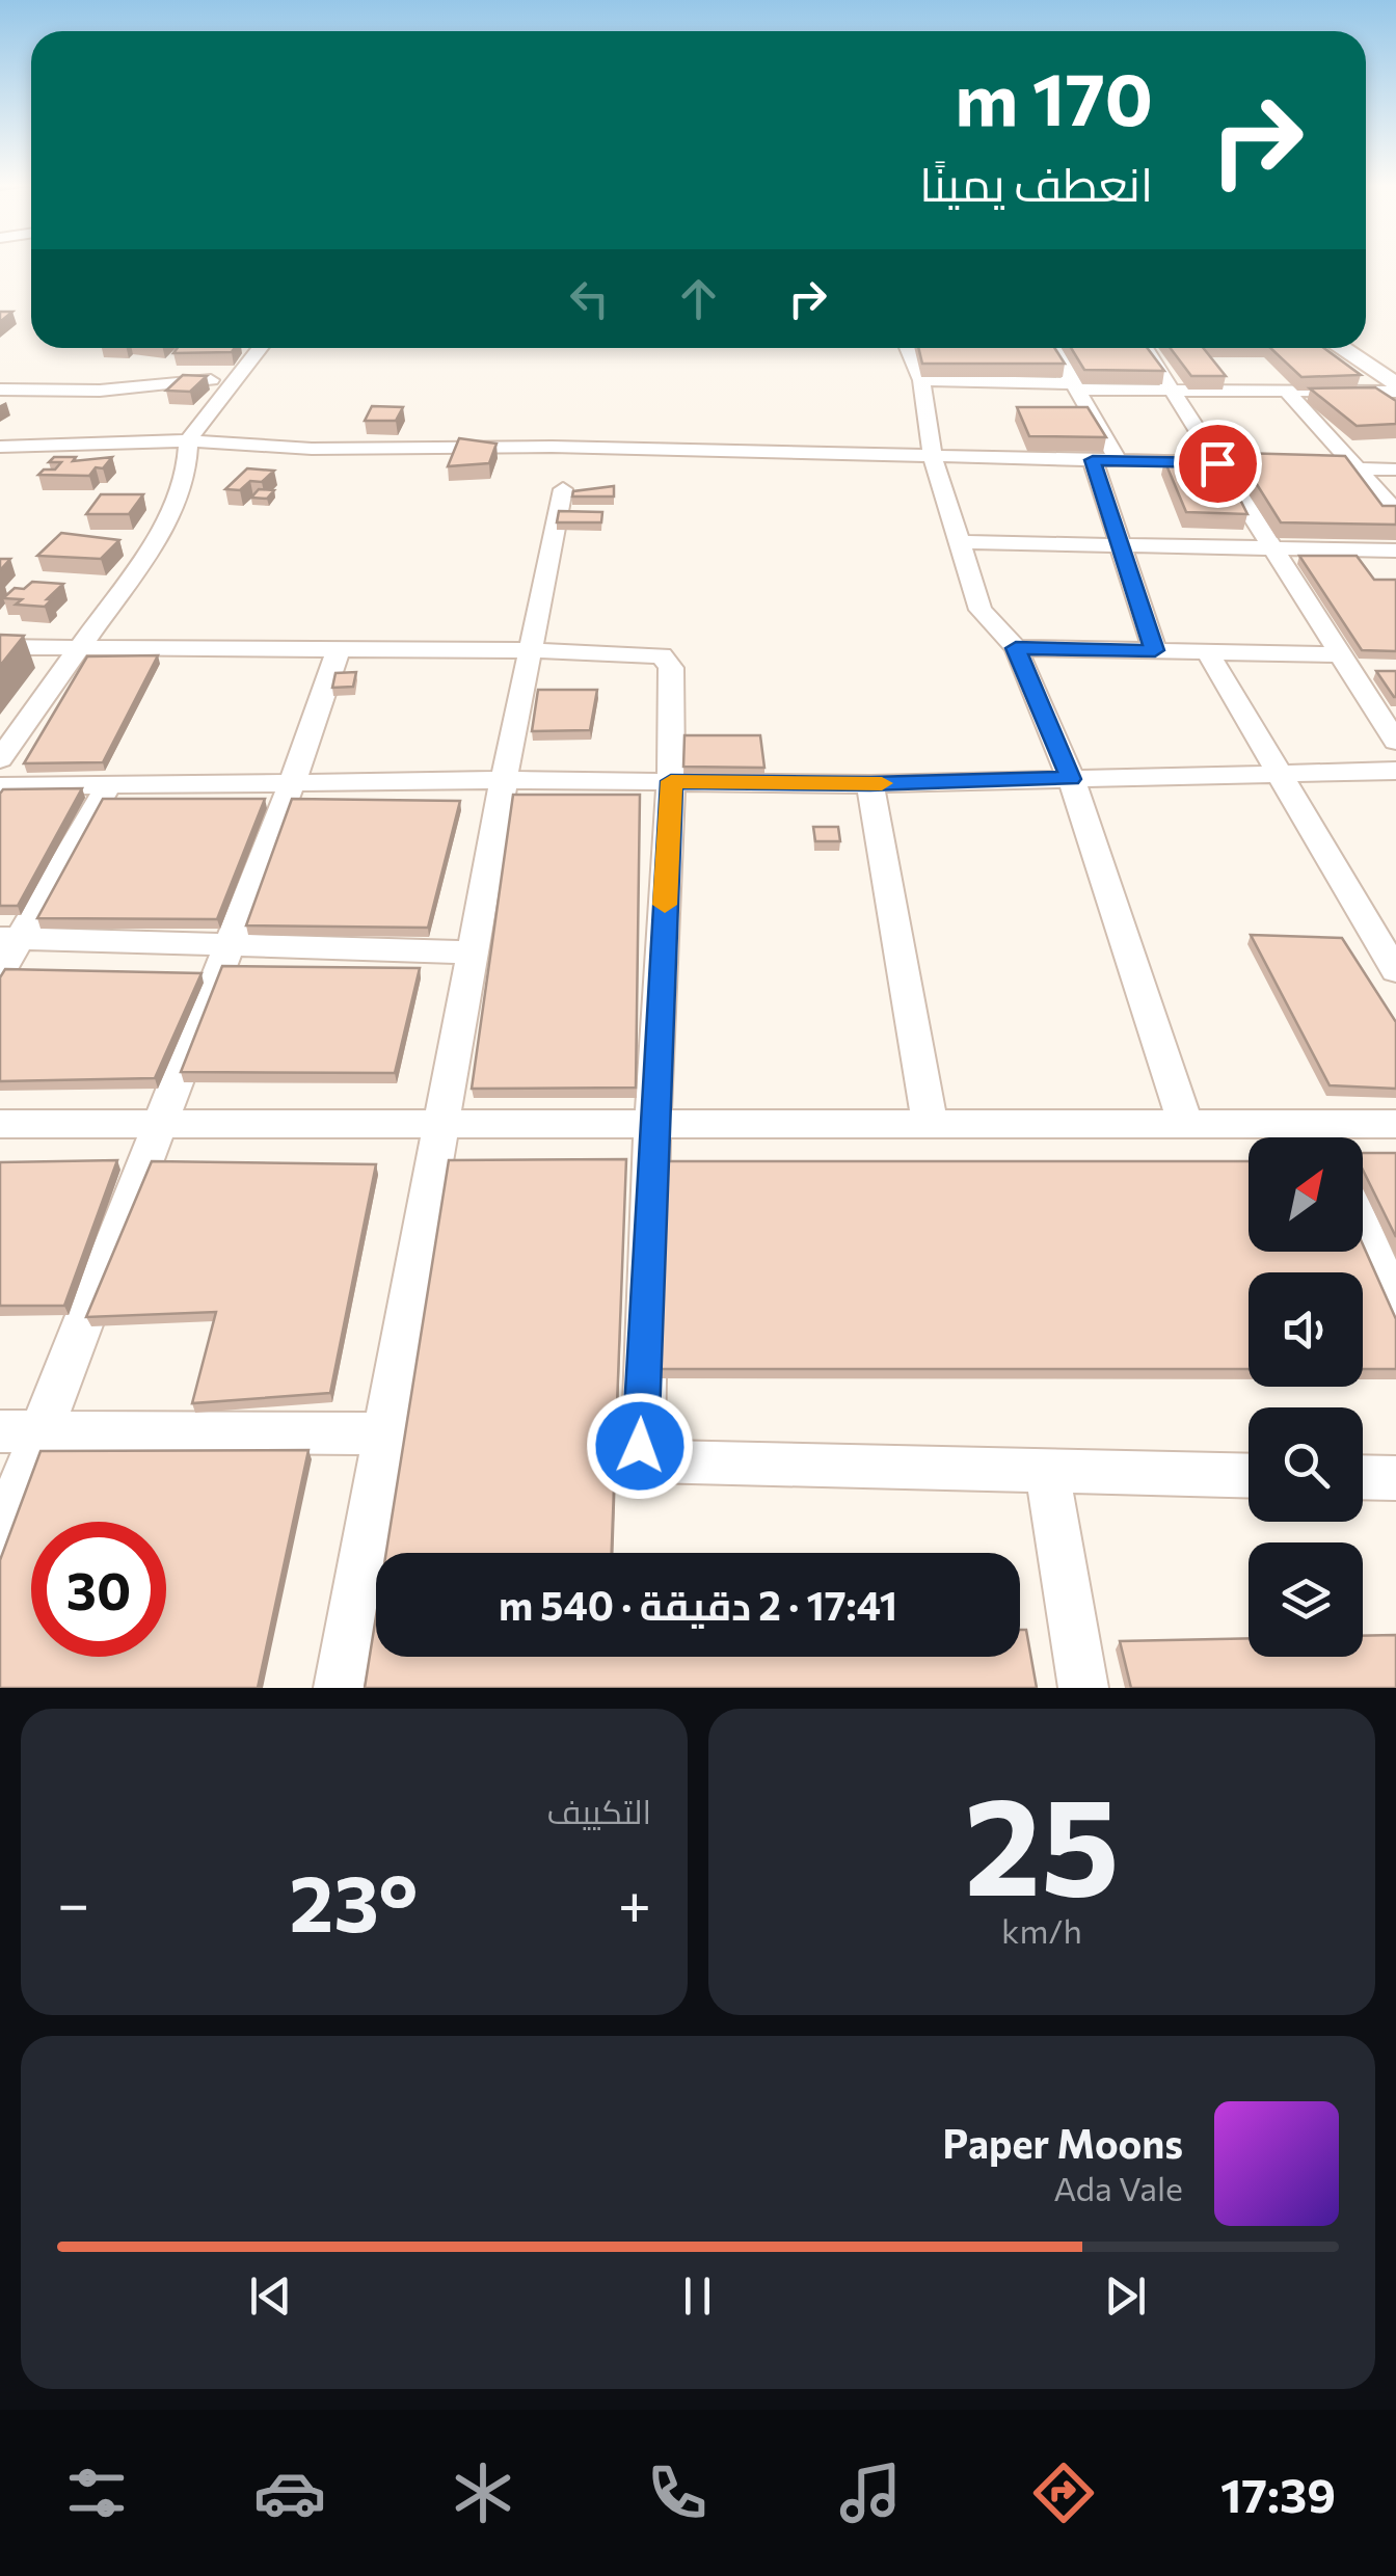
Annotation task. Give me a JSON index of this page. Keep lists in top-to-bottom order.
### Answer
{
  "north": "top right",
  "page": {
    "turn": ["170 m", "انعطف يمينًا"],
    "limit": "30",
    "trip": "17:41 · 2 دقيقة · 540 m",
    "tile": [
      ["25", "km/h"],
      "التكييف"
    ],
    "heat": ["−", "23°", "+"],
    "song": ["Paper Moons", "Ada Vale"],
    "tabs": "17:39"
  }
}
